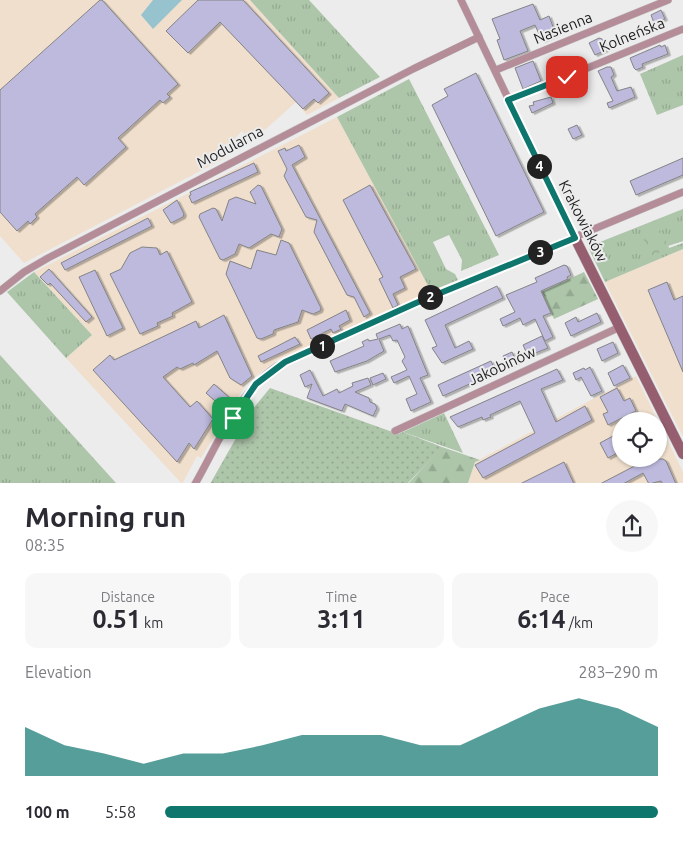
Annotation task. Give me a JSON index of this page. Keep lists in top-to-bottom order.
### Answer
{
  "streets": {
    "street": [
      "Nasienna",
      "Kolneńska",
      "Modularna",
      "Krakowiaków",
      "Jakobinów"
    ]
  },
  "crossings": [
    ["Nasienna", "Krakowiaków"],
    ["Kolneńska", "Krakowiaków"],
    ["Modularna", "Krakowiaków"],
    ["Krakowiaków", "Jakobinów"]
  ],
  "page": {
    "pins": [
      "4",
      "3",
      "2",
      "1"
    ],
    "heading": ["Morning run", "08:35"],
    "stats": [
      ["Distance", "0.51 km"],
      ["Time", "3:11"],
      ["Pace", "6:14 /km"]
    ],
    "chart": ["Elevation", "283–290 m"],
    "list": [
      {
        "name": "100 m",
        "note": "5:58"
      }
    ]
  }
}
